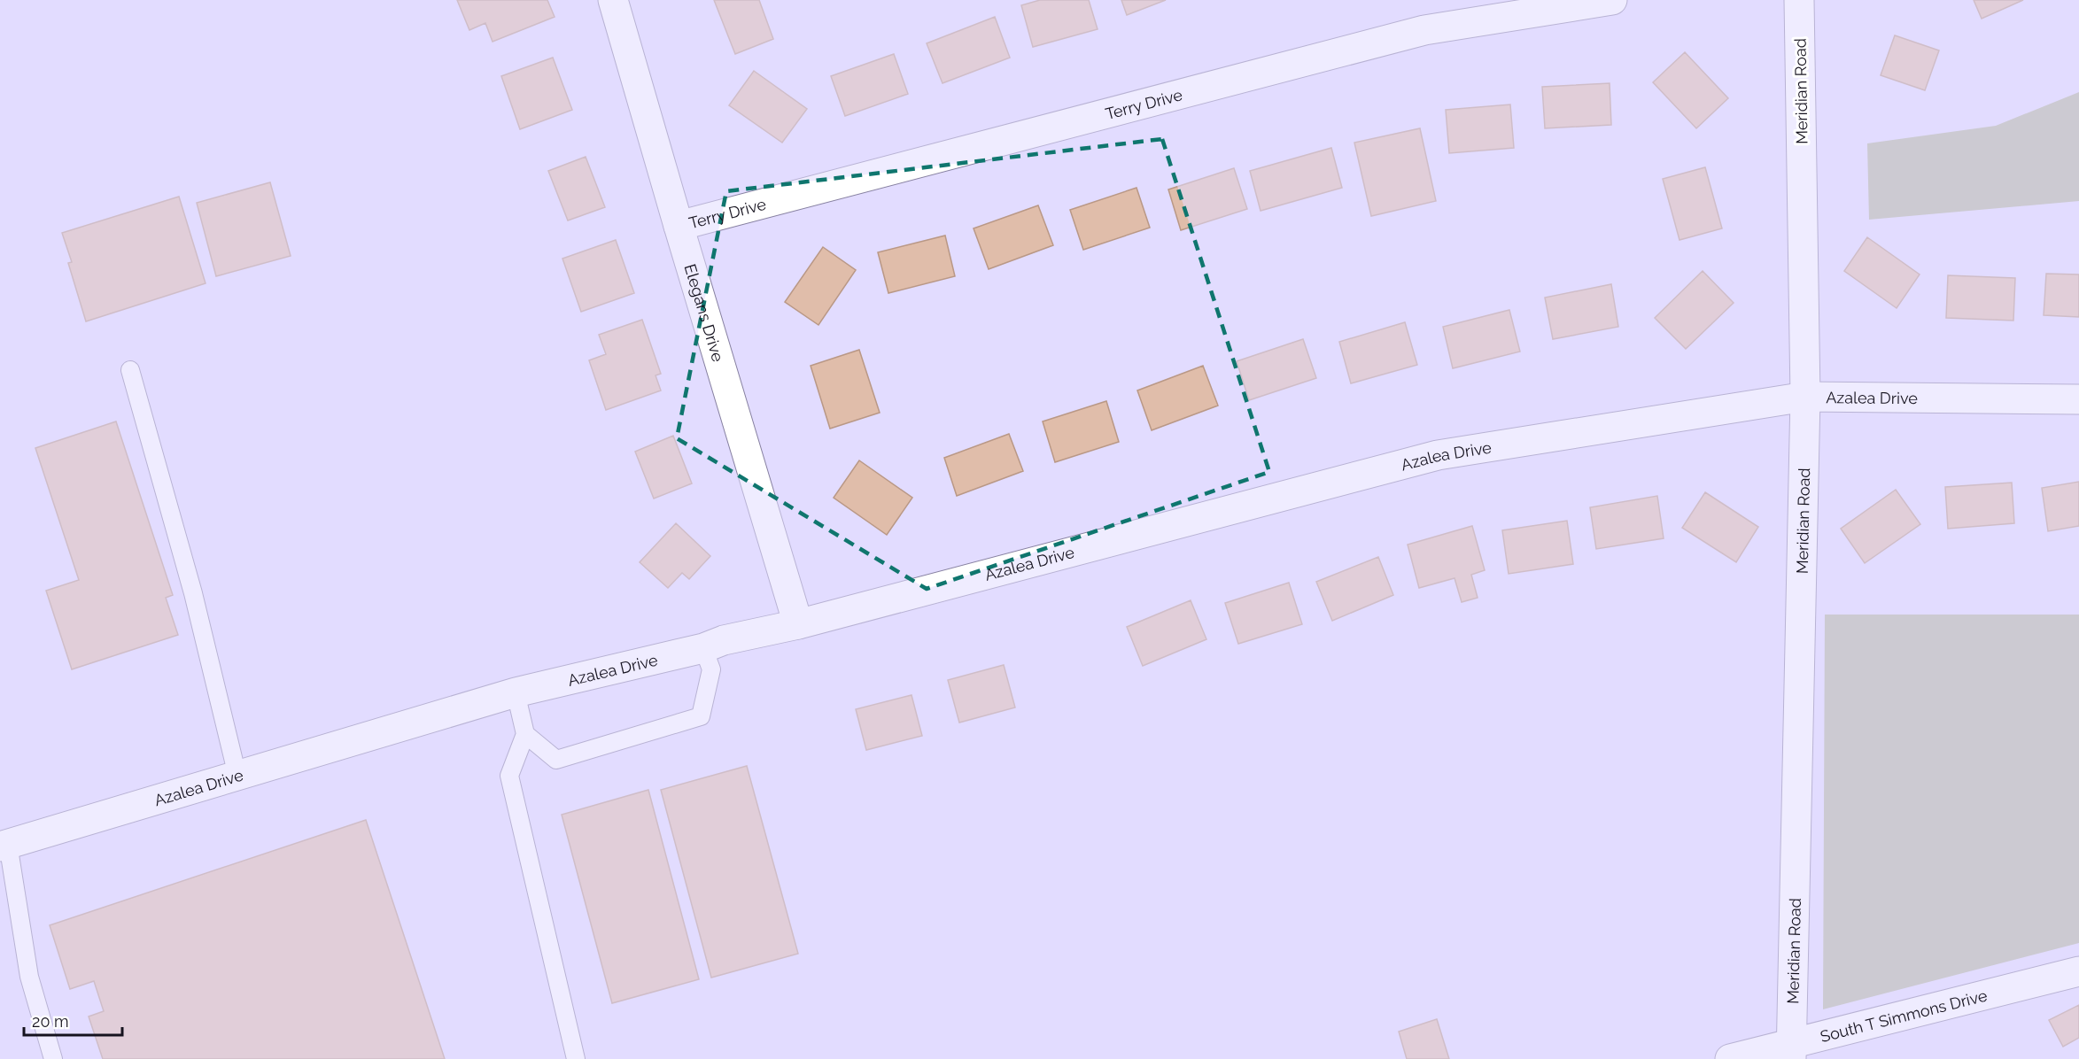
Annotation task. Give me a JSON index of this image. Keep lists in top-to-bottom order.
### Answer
{
  "streets": {
    "street": [
      "Meridian Road",
      "Terry Drive",
      "Elegans Drive",
      "Azalea Drive",
      "South T Simmons Drive"
    ]
  },
  "crossings": [
    ["Meridian Road", "Azalea Drive"],
    ["Meridian Road", "South T Simmons Drive"],
    ["Terry Drive", "Elegans Drive"],
    ["Elegans Drive", "Azalea Drive"]
  ],
  "scale_bar": "20 m"
}
